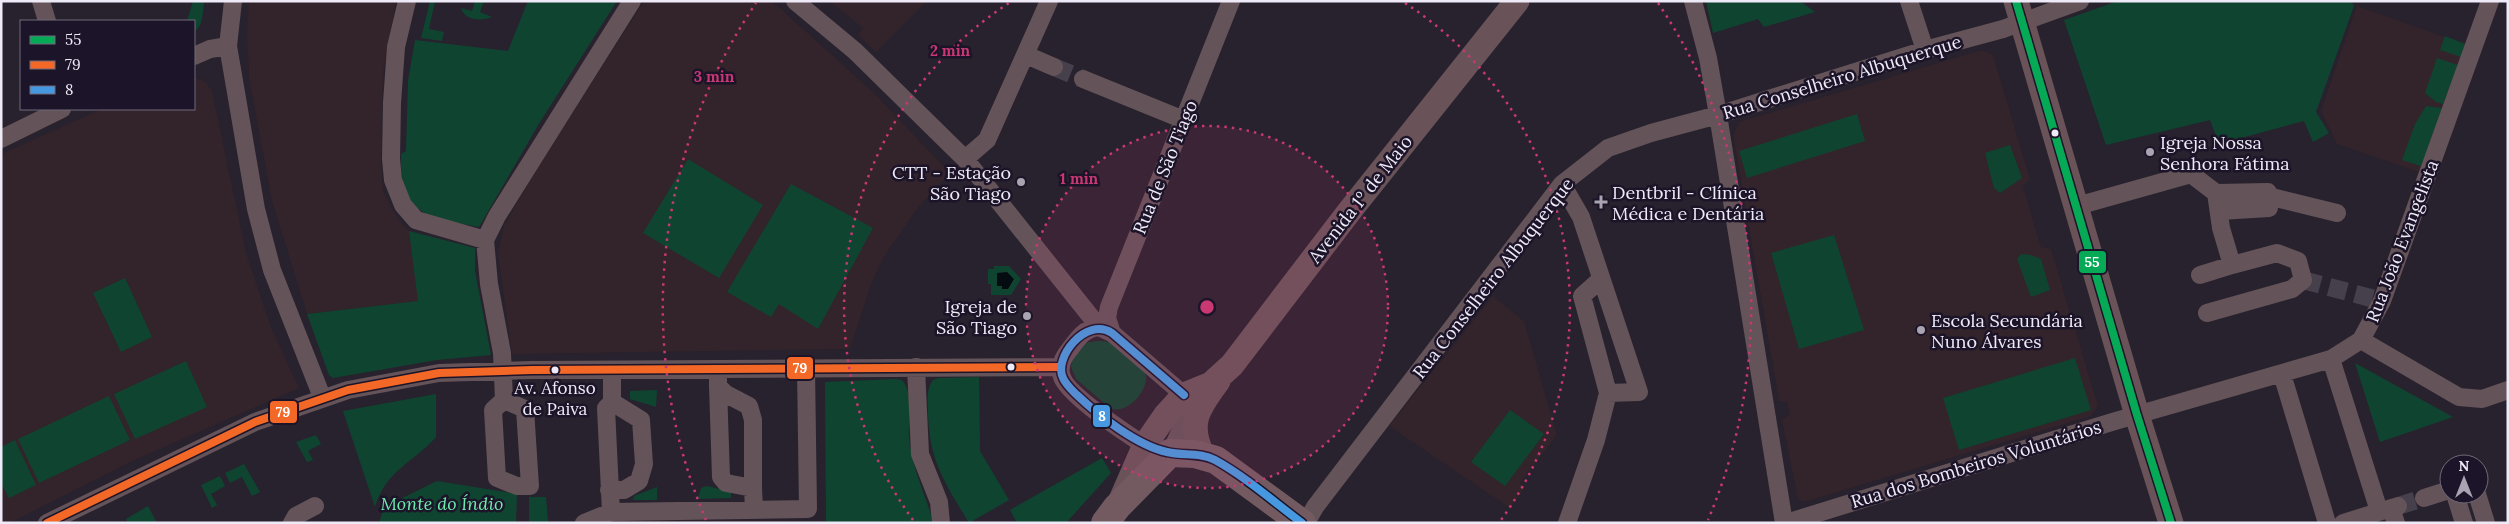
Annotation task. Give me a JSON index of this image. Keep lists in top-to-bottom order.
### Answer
{
  "streets": {
    "main road": ["Avenida 1º de Maio"],
    "street": [
      "Rua Conselheiro Albuquerque",
      "Rua de São Tiago",
      "Rua João Evangelista",
      "Rua dos Bombeiros Voluntários"
    ]
  },
  "crossings": [
    ["Rua João Evangelista", "Rua dos Bombeiros Voluntários"]
  ],
  "parks": ["Monte do Índio"],
  "places": {
    "other": [
      "Igreja Nossa Senhora Fátima",
      "CTT - Estação São Tiago",
      "Igreja de São Tiago",
      "Escola Secundária Nuno Álvares",
      "Av. Afonso de Paiva"
    ],
    "health": ["Dentbril - Clínica Médica e Dentária"]
  },
  "lines": ["transit line 55", "transit line 8", "transit line 79"],
  "legend": ["55", "79", "8"],
  "north": "top",
  "rings": ["2 min", "3 min", "1 min"]
}
